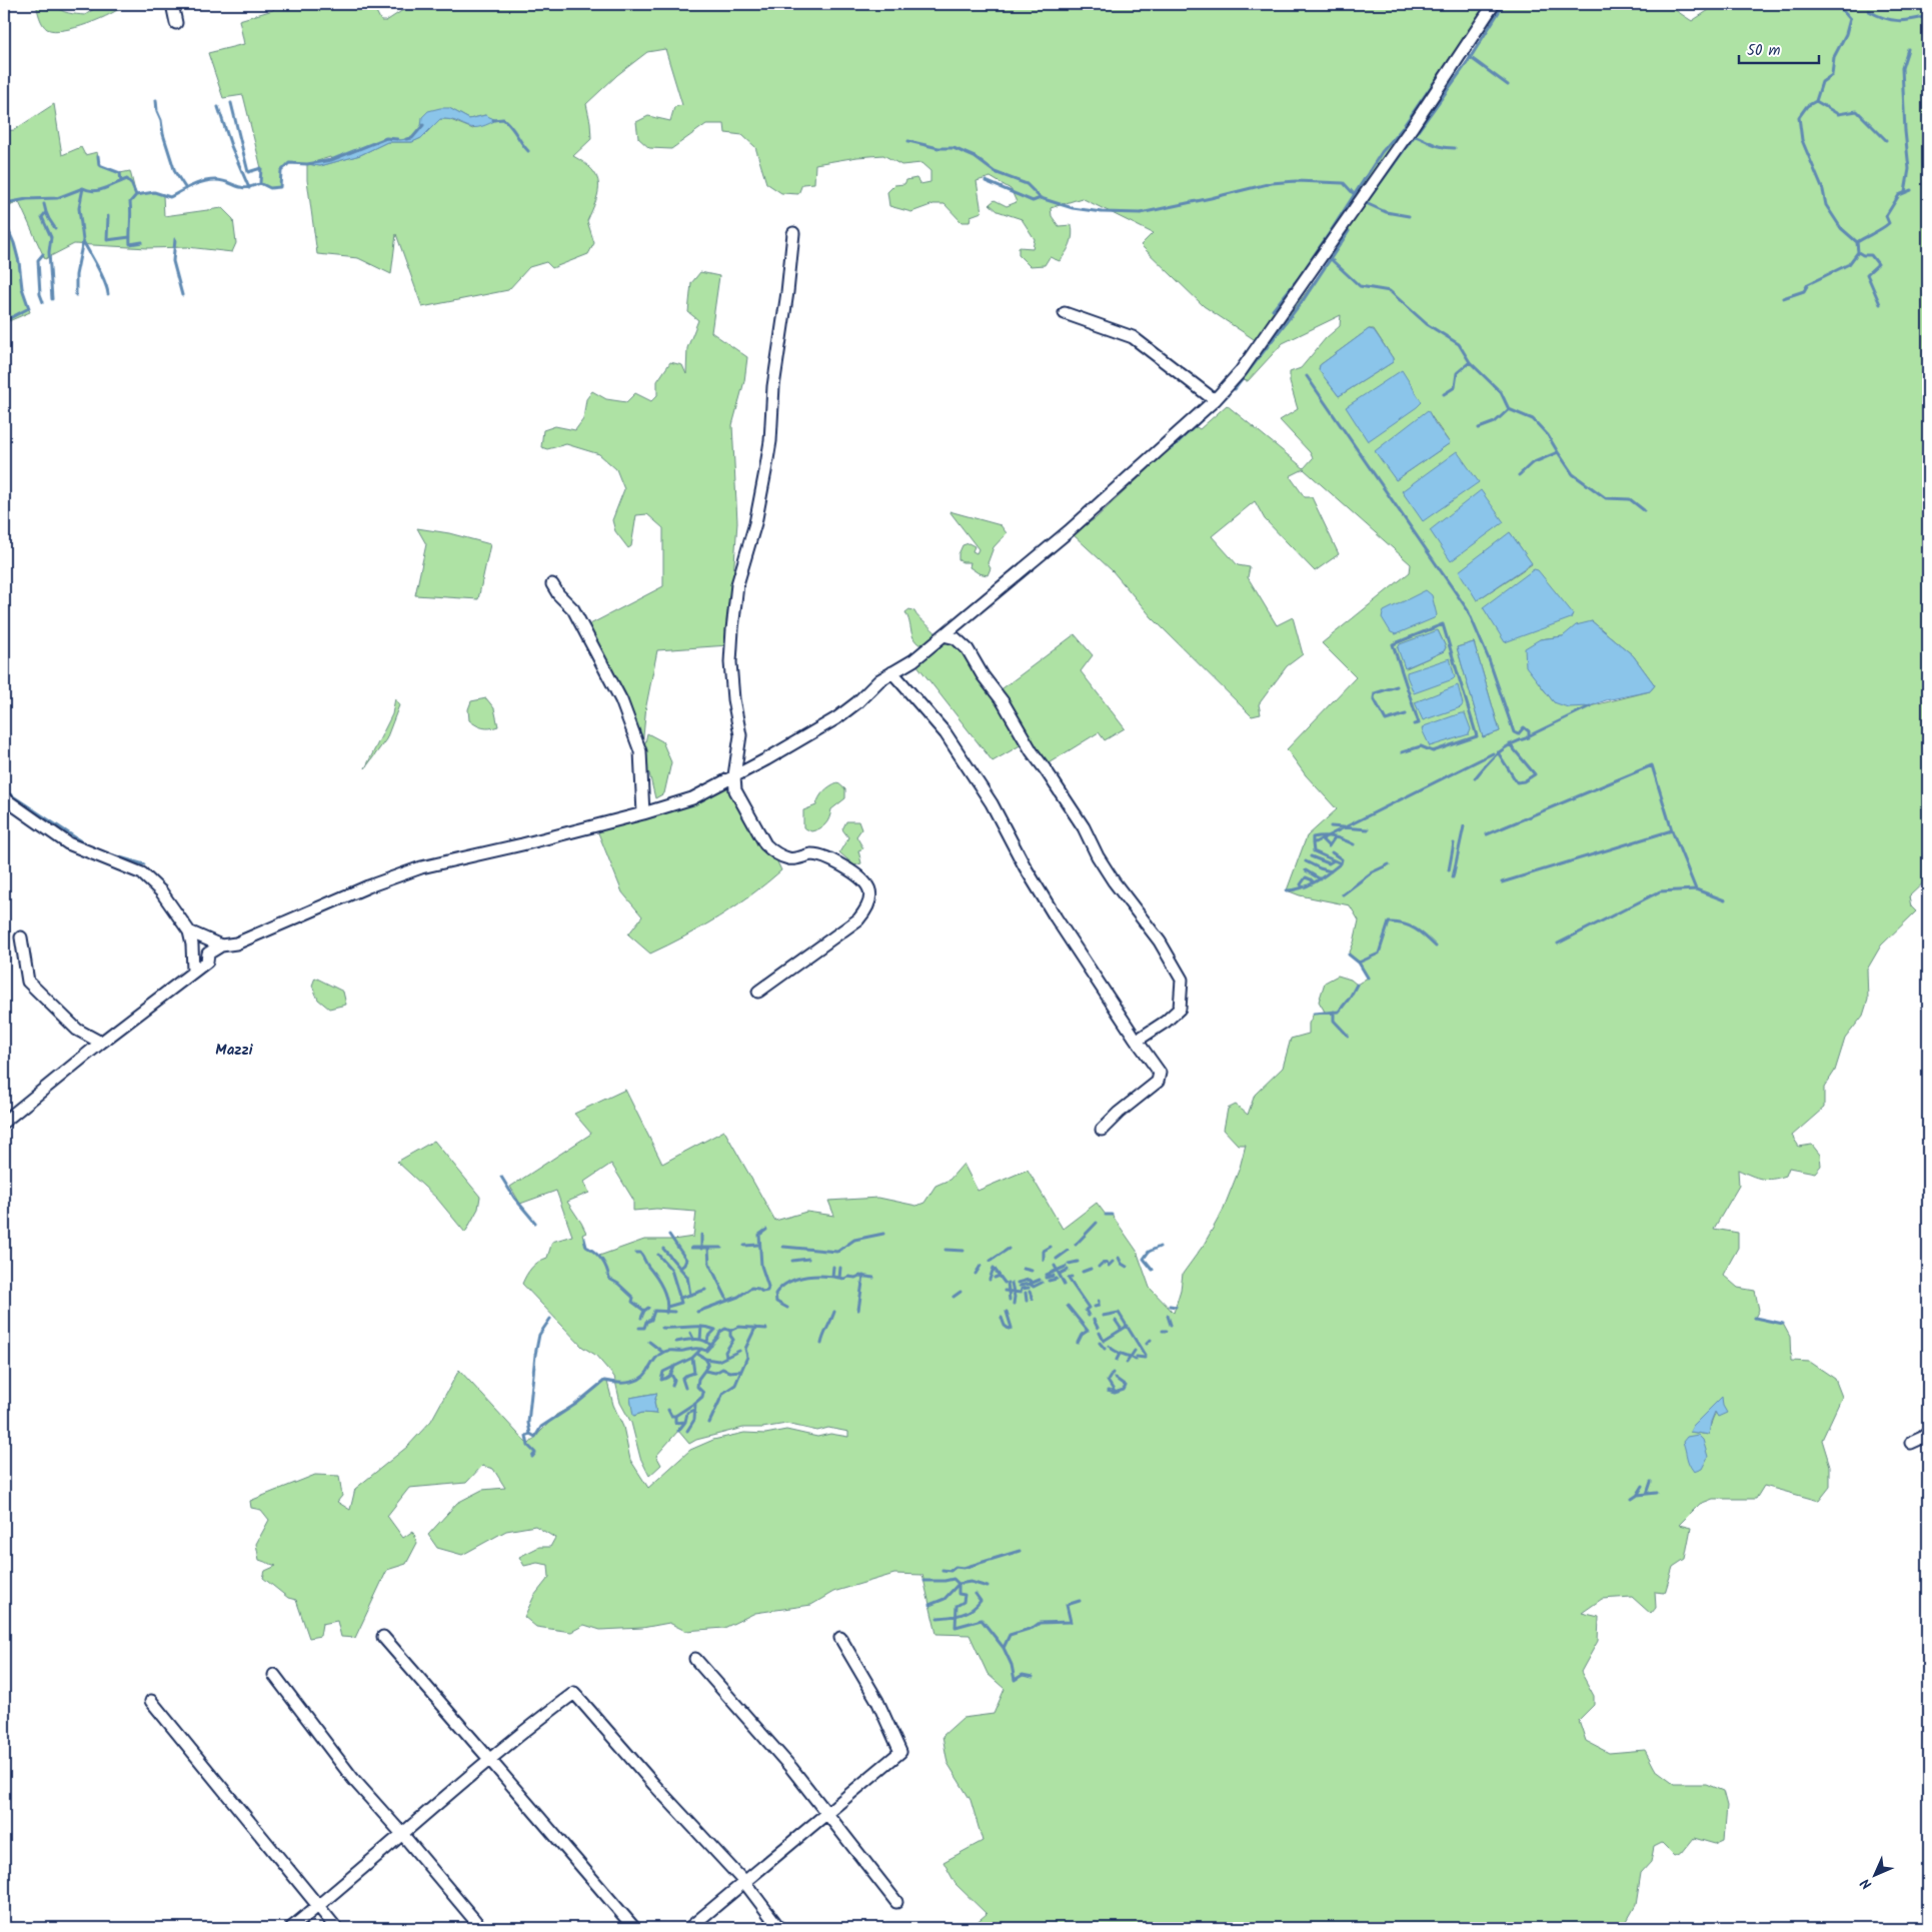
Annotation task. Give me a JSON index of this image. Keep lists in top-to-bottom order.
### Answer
{
  "districts": ["Mazzi"],
  "scale_bar": "50 m",
  "north": "bottom left"
}
